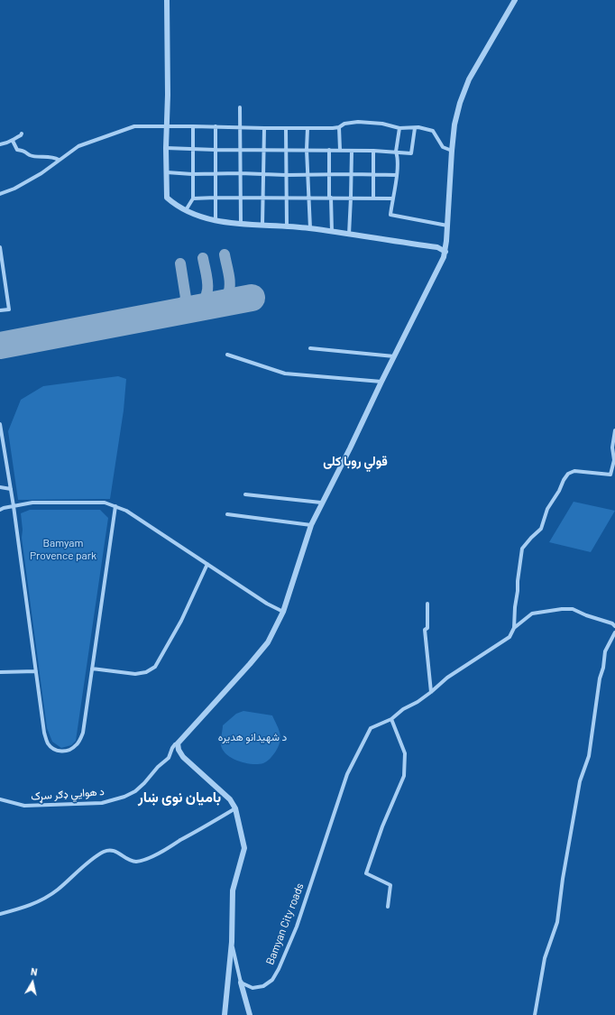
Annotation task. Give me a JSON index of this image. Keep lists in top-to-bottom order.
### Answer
{
  "streets": {
    "street": ["د هوايي ډګر سړک", "Bamyan City roads"]
  },
  "districts": ["قولي روبا کلی", "باميان نوی ښار"],
  "parks": ["Bamyam Provence park", "د شهیدانو هدیره"],
  "north": "top"
}
